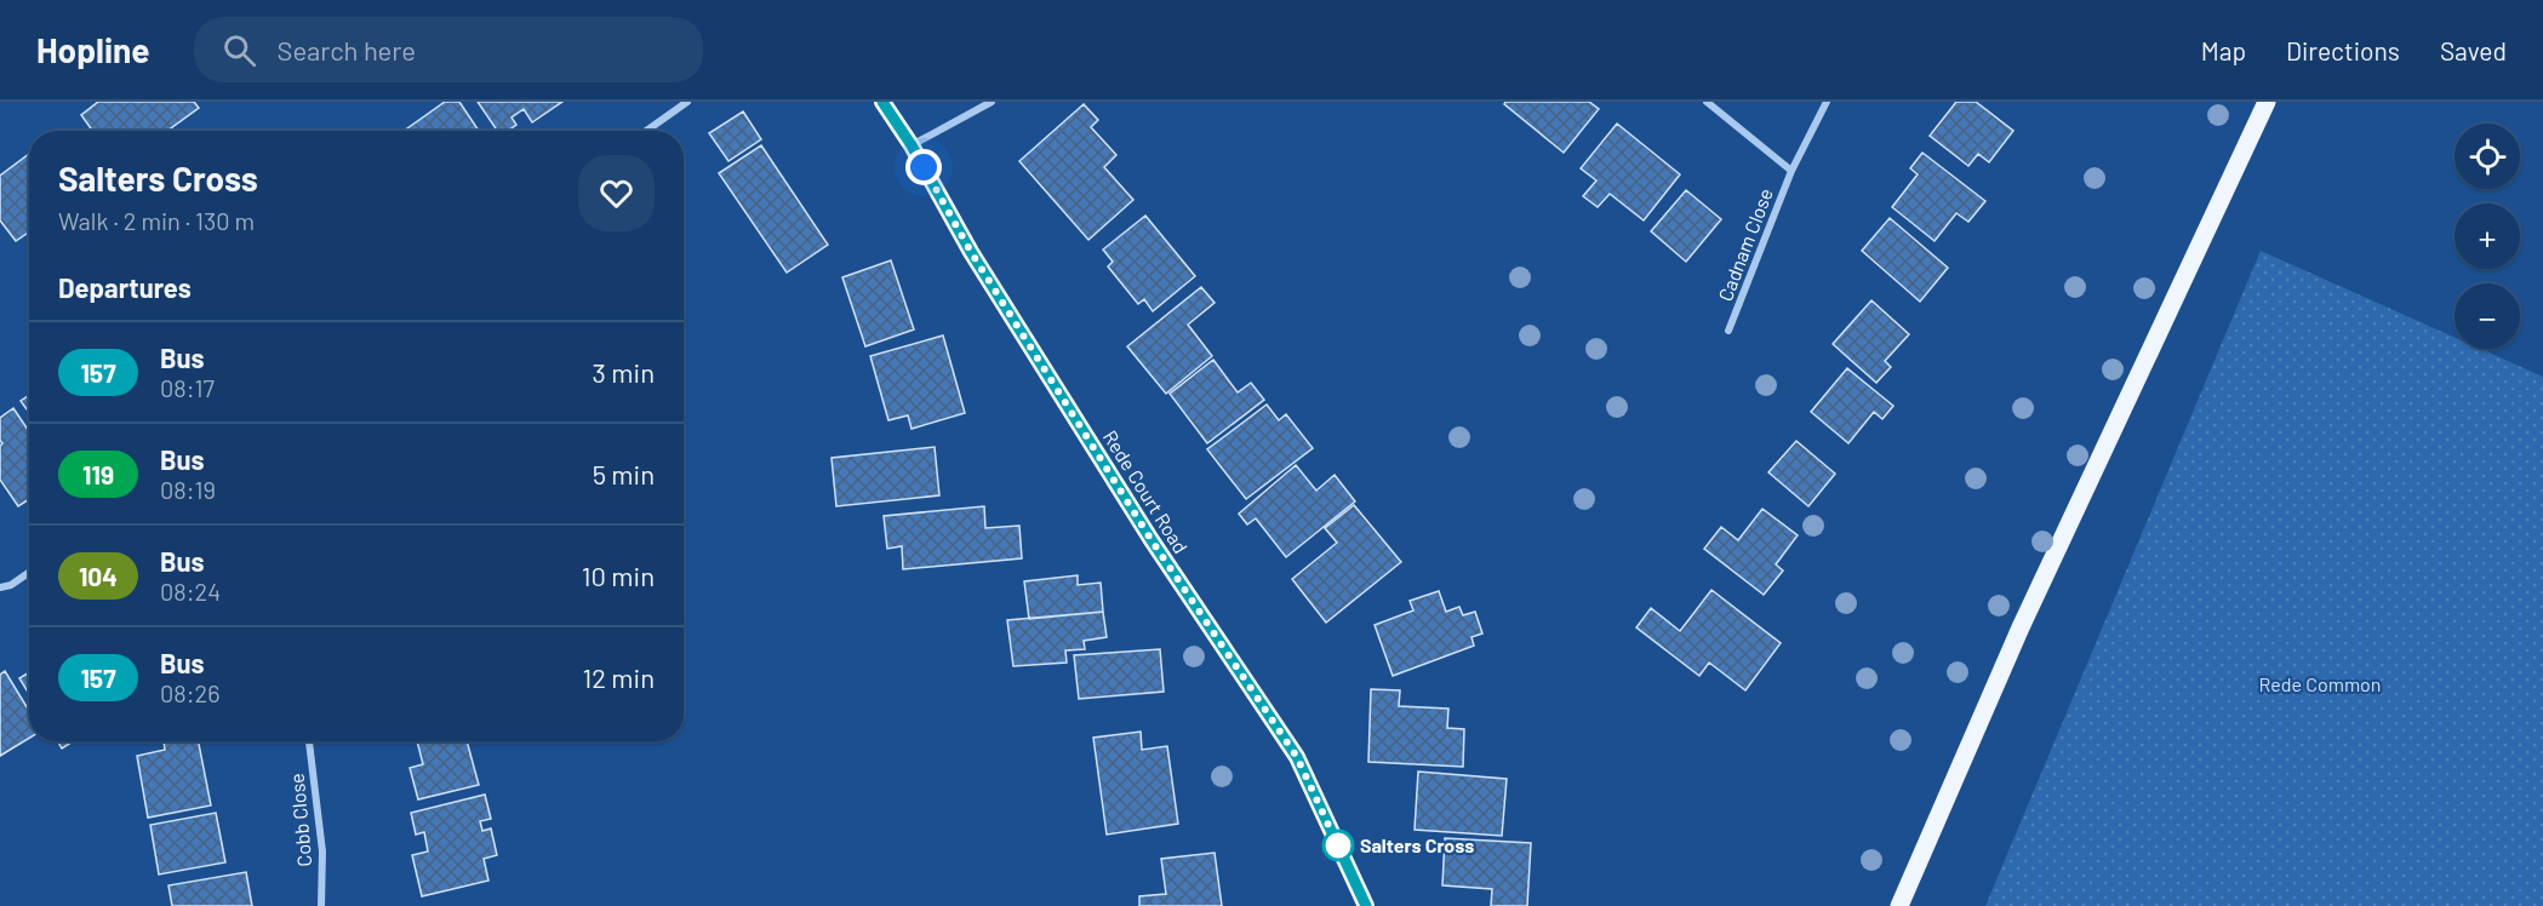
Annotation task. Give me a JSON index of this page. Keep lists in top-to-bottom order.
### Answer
{
  "streets": {
    "main road": ["Rede Court Road"],
    "street": ["Cadnam Close", "Cobb Close"]
  },
  "parks": ["Rede Common"],
  "places": ["Salters Cross"],
  "lines": ["bus line 157"],
  "page": {
    "header": "Hopline",
    "search": "Search here",
    "nav": ["Map", "Directions", "Saved"],
    "map_buttons": ["+", "−"],
    "heading": [
      ["Salters Cross", "Walk · 2 min · 130 m"],
      "Departures"
    ],
    "list": [
      {
        "mark": "157",
        "name": "Bus",
        "note": "08:17",
        "value": "3 min"
      },
      {
        "mark": "119",
        "name": "Bus",
        "note": "08:19",
        "value": "5 min"
      },
      {
        "mark": "104",
        "name": "Bus",
        "note": "08:24",
        "value": "10 min"
      },
      {
        "mark": "157",
        "name": "Bus",
        "note": "08:26",
        "value": "12 min"
      }
    ]
  }
}
